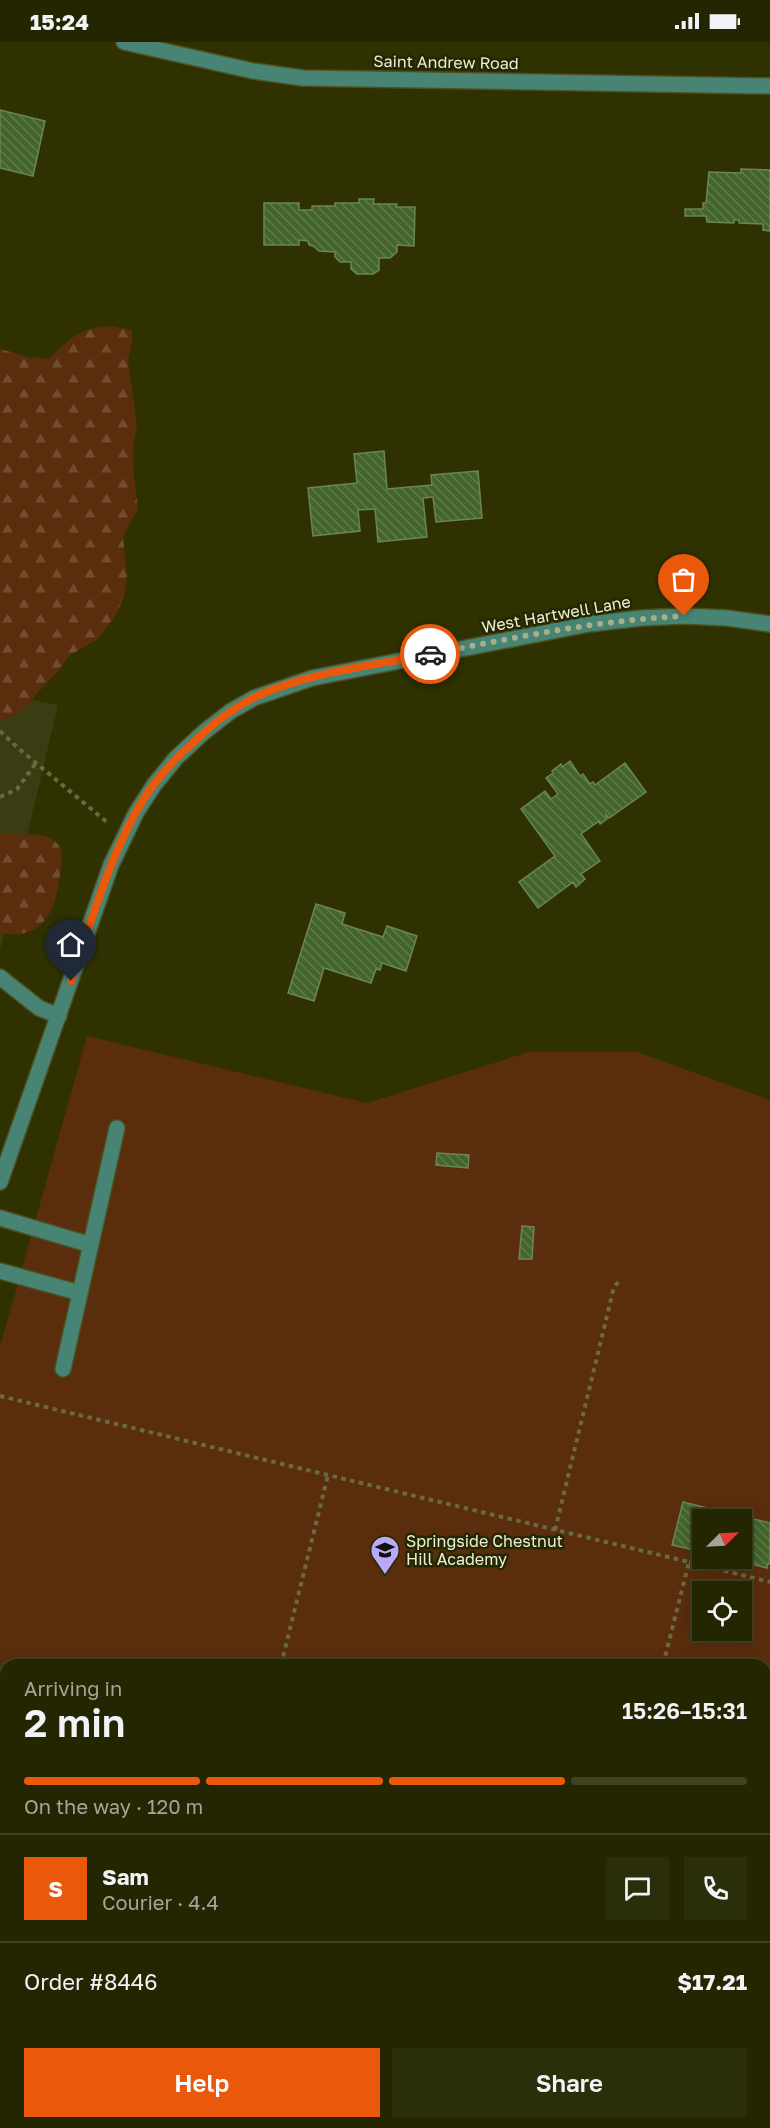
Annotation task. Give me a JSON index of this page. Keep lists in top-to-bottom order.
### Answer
{
  "streets": {
    "street": ["Saint Andrew Road", "West Hartwell Lane"]
  },
  "places": {
    "school or university": ["Springside Chestnut Hill Academy"]
  },
  "north": "top right",
  "page": {
    "status": "15:24",
    "heading": ["2 min", "Arriving in", "15:26–15:31"],
    "panel": [
      "Sam",
      "Courier · 4.4",
      "Order #8446",
      "$17.21"
    ],
    "bar": "On the way · 120 m",
    "round": "S",
    "buttons": ["Help", "Share"]
  }
}
